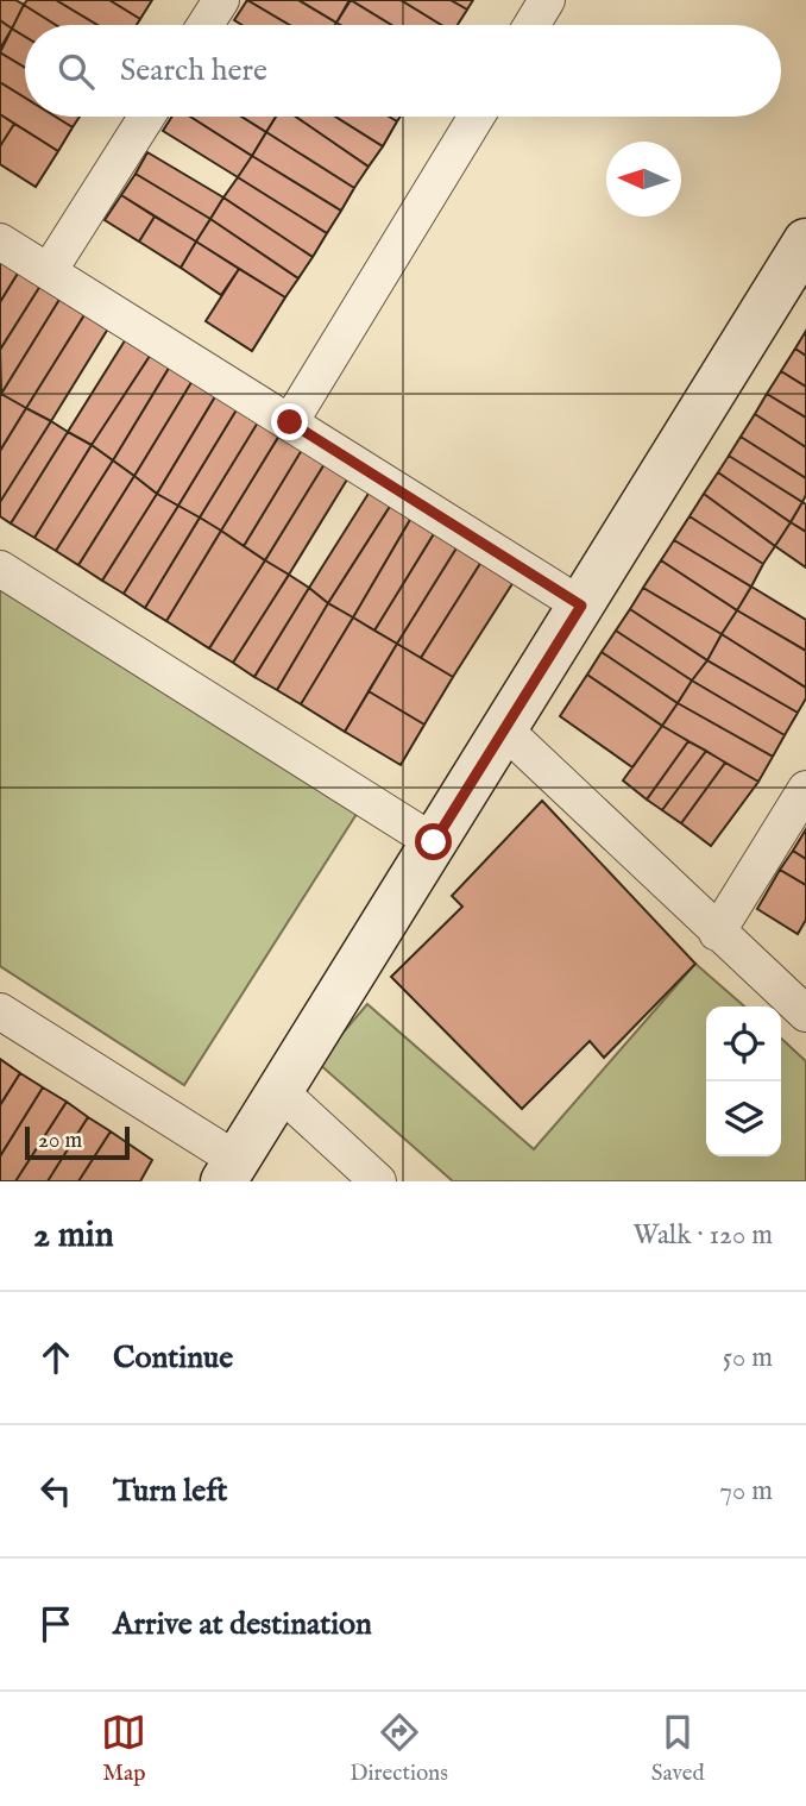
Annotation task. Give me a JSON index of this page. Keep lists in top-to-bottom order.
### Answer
{
  "scale_bar": "20 m",
  "north": "left",
  "page": {
    "search": "Search here",
    "scale": "20 m",
    "heading": ["2 min", "Walk · 120 m"],
    "list": [
      ["Continue", "50 m"],
      ["Turn left", "70 m"],
      "Arrive at destination"
    ],
    "nav": ["Map", "Directions", "Saved"]
  }
}
